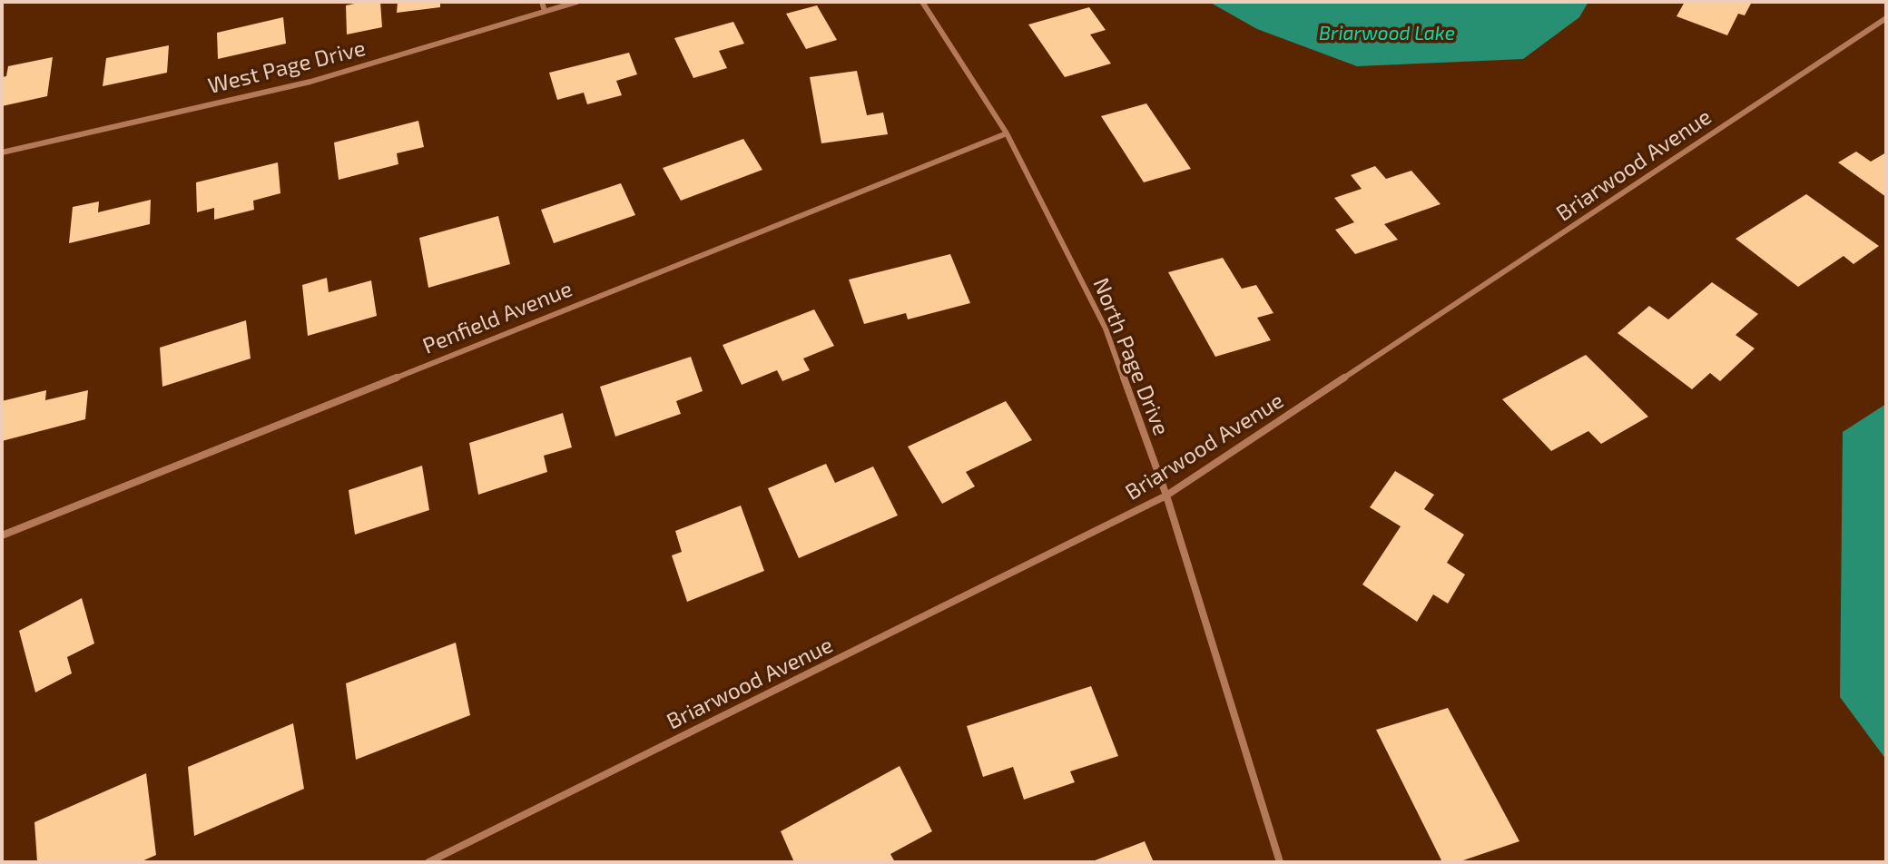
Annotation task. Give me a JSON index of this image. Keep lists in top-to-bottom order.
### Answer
{
  "streets": {
    "street": [
      "West Page Drive",
      "Briarwood Avenue",
      "Penfield Avenue",
      "North Page Drive"
    ]
  },
  "crossings": [
    ["Briarwood Avenue", "North Page Drive"],
    ["Penfield Avenue", "North Page Drive"]
  ],
  "water": ["Briarwood Lake"]
}
